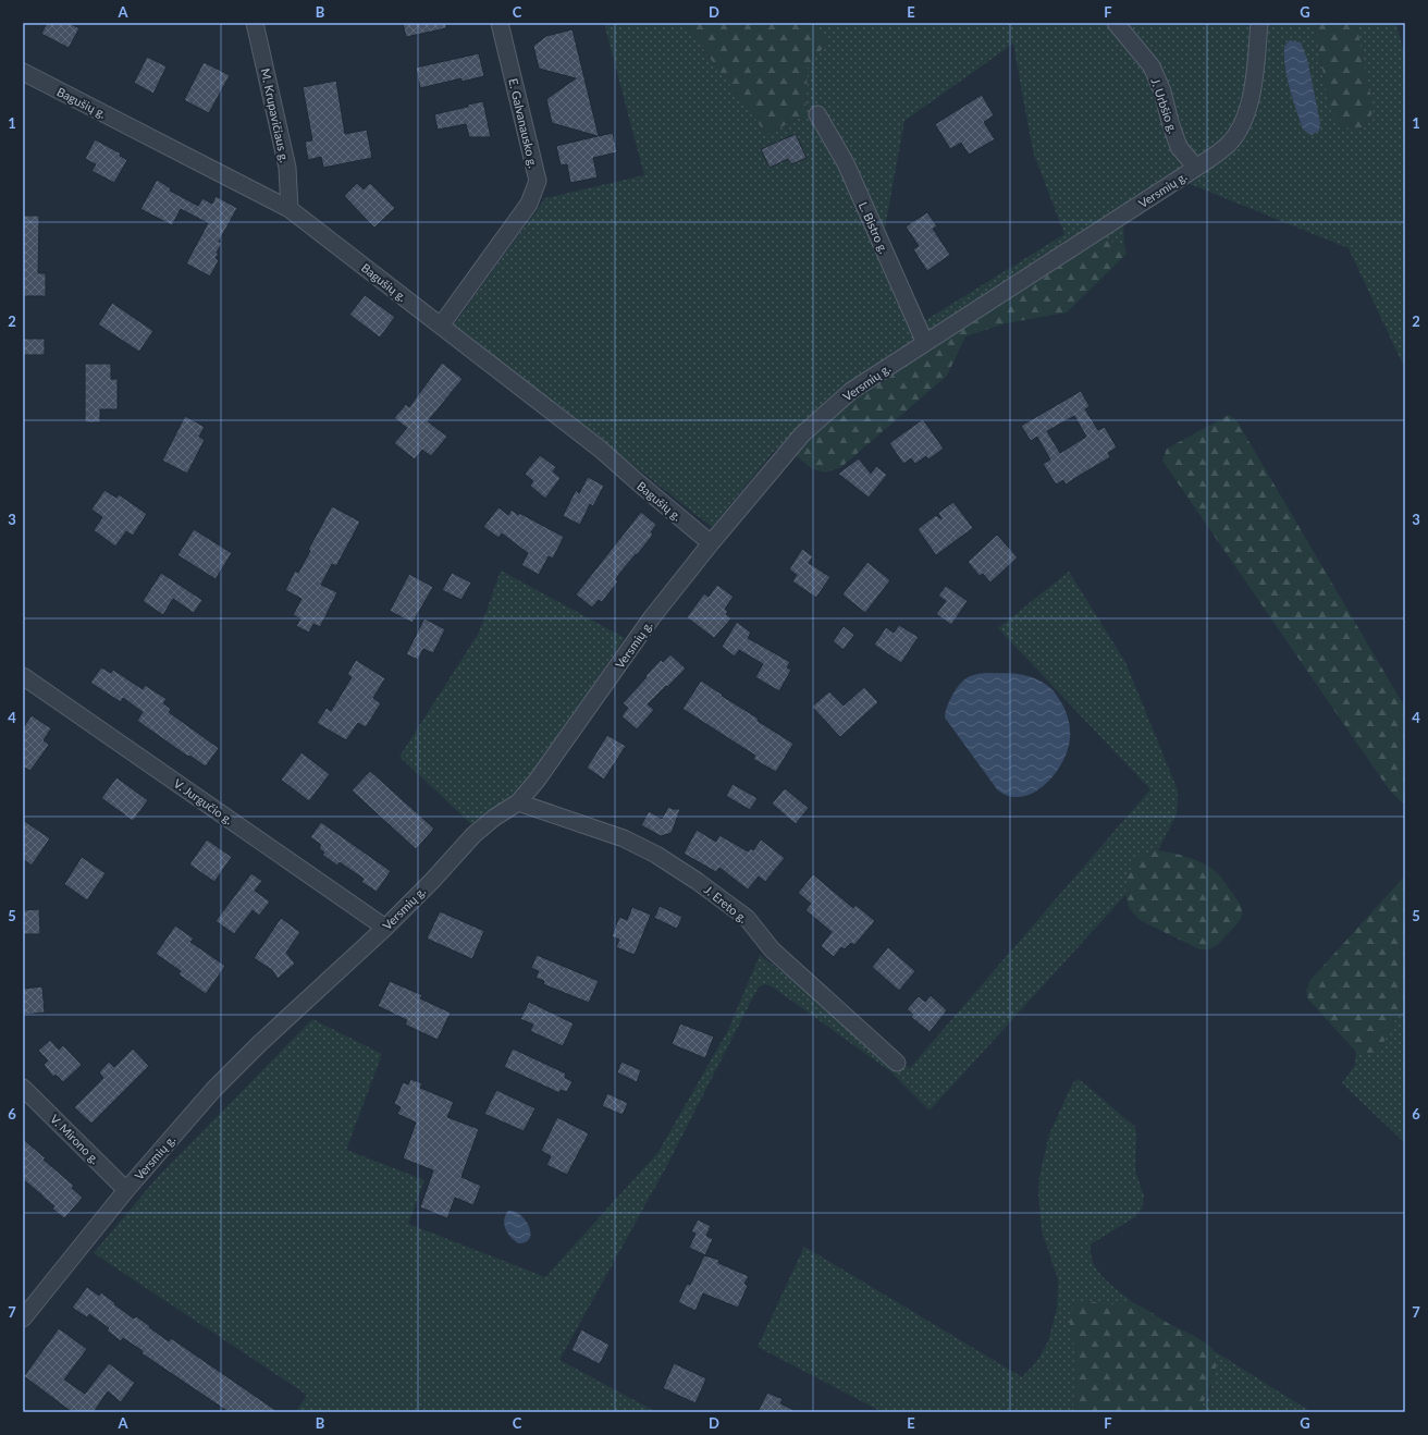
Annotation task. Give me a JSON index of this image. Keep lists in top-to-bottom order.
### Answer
{
  "streets": {
    "street": [
      "Bagušių g.",
      "J. Urbšio g.",
      "M. Krupavičiaus g.",
      "E. Galvanausko g.",
      "Versmių g.",
      "L. Bistro g.",
      "V. Jurgučio g.",
      "J. Ereto g.",
      "V. Mirono g."
    ]
  },
  "crossings": [
    ["Bagušių g.", "M. Krupavičiaus g."],
    ["Bagušių g.", "E. Galvanausko g."],
    ["Bagušių g.", "Versmių g."],
    ["J. Urbšio g.", "Versmių g."],
    ["Versmių g.", "L. Bistro g."],
    ["Versmių g.", "V. Jurgučio g."],
    ["Versmių g.", "J. Ereto g."],
    ["Versmių g.", "V. Mirono g."]
  ],
  "grid": {
    "columns": [
      "A",
      "B",
      "C",
      "D",
      "E",
      "F",
      "G"
    ],
    "rows": [
      "1",
      "2",
      "3",
      "4",
      "5",
      "6",
      "7"
    ]
  }
}
